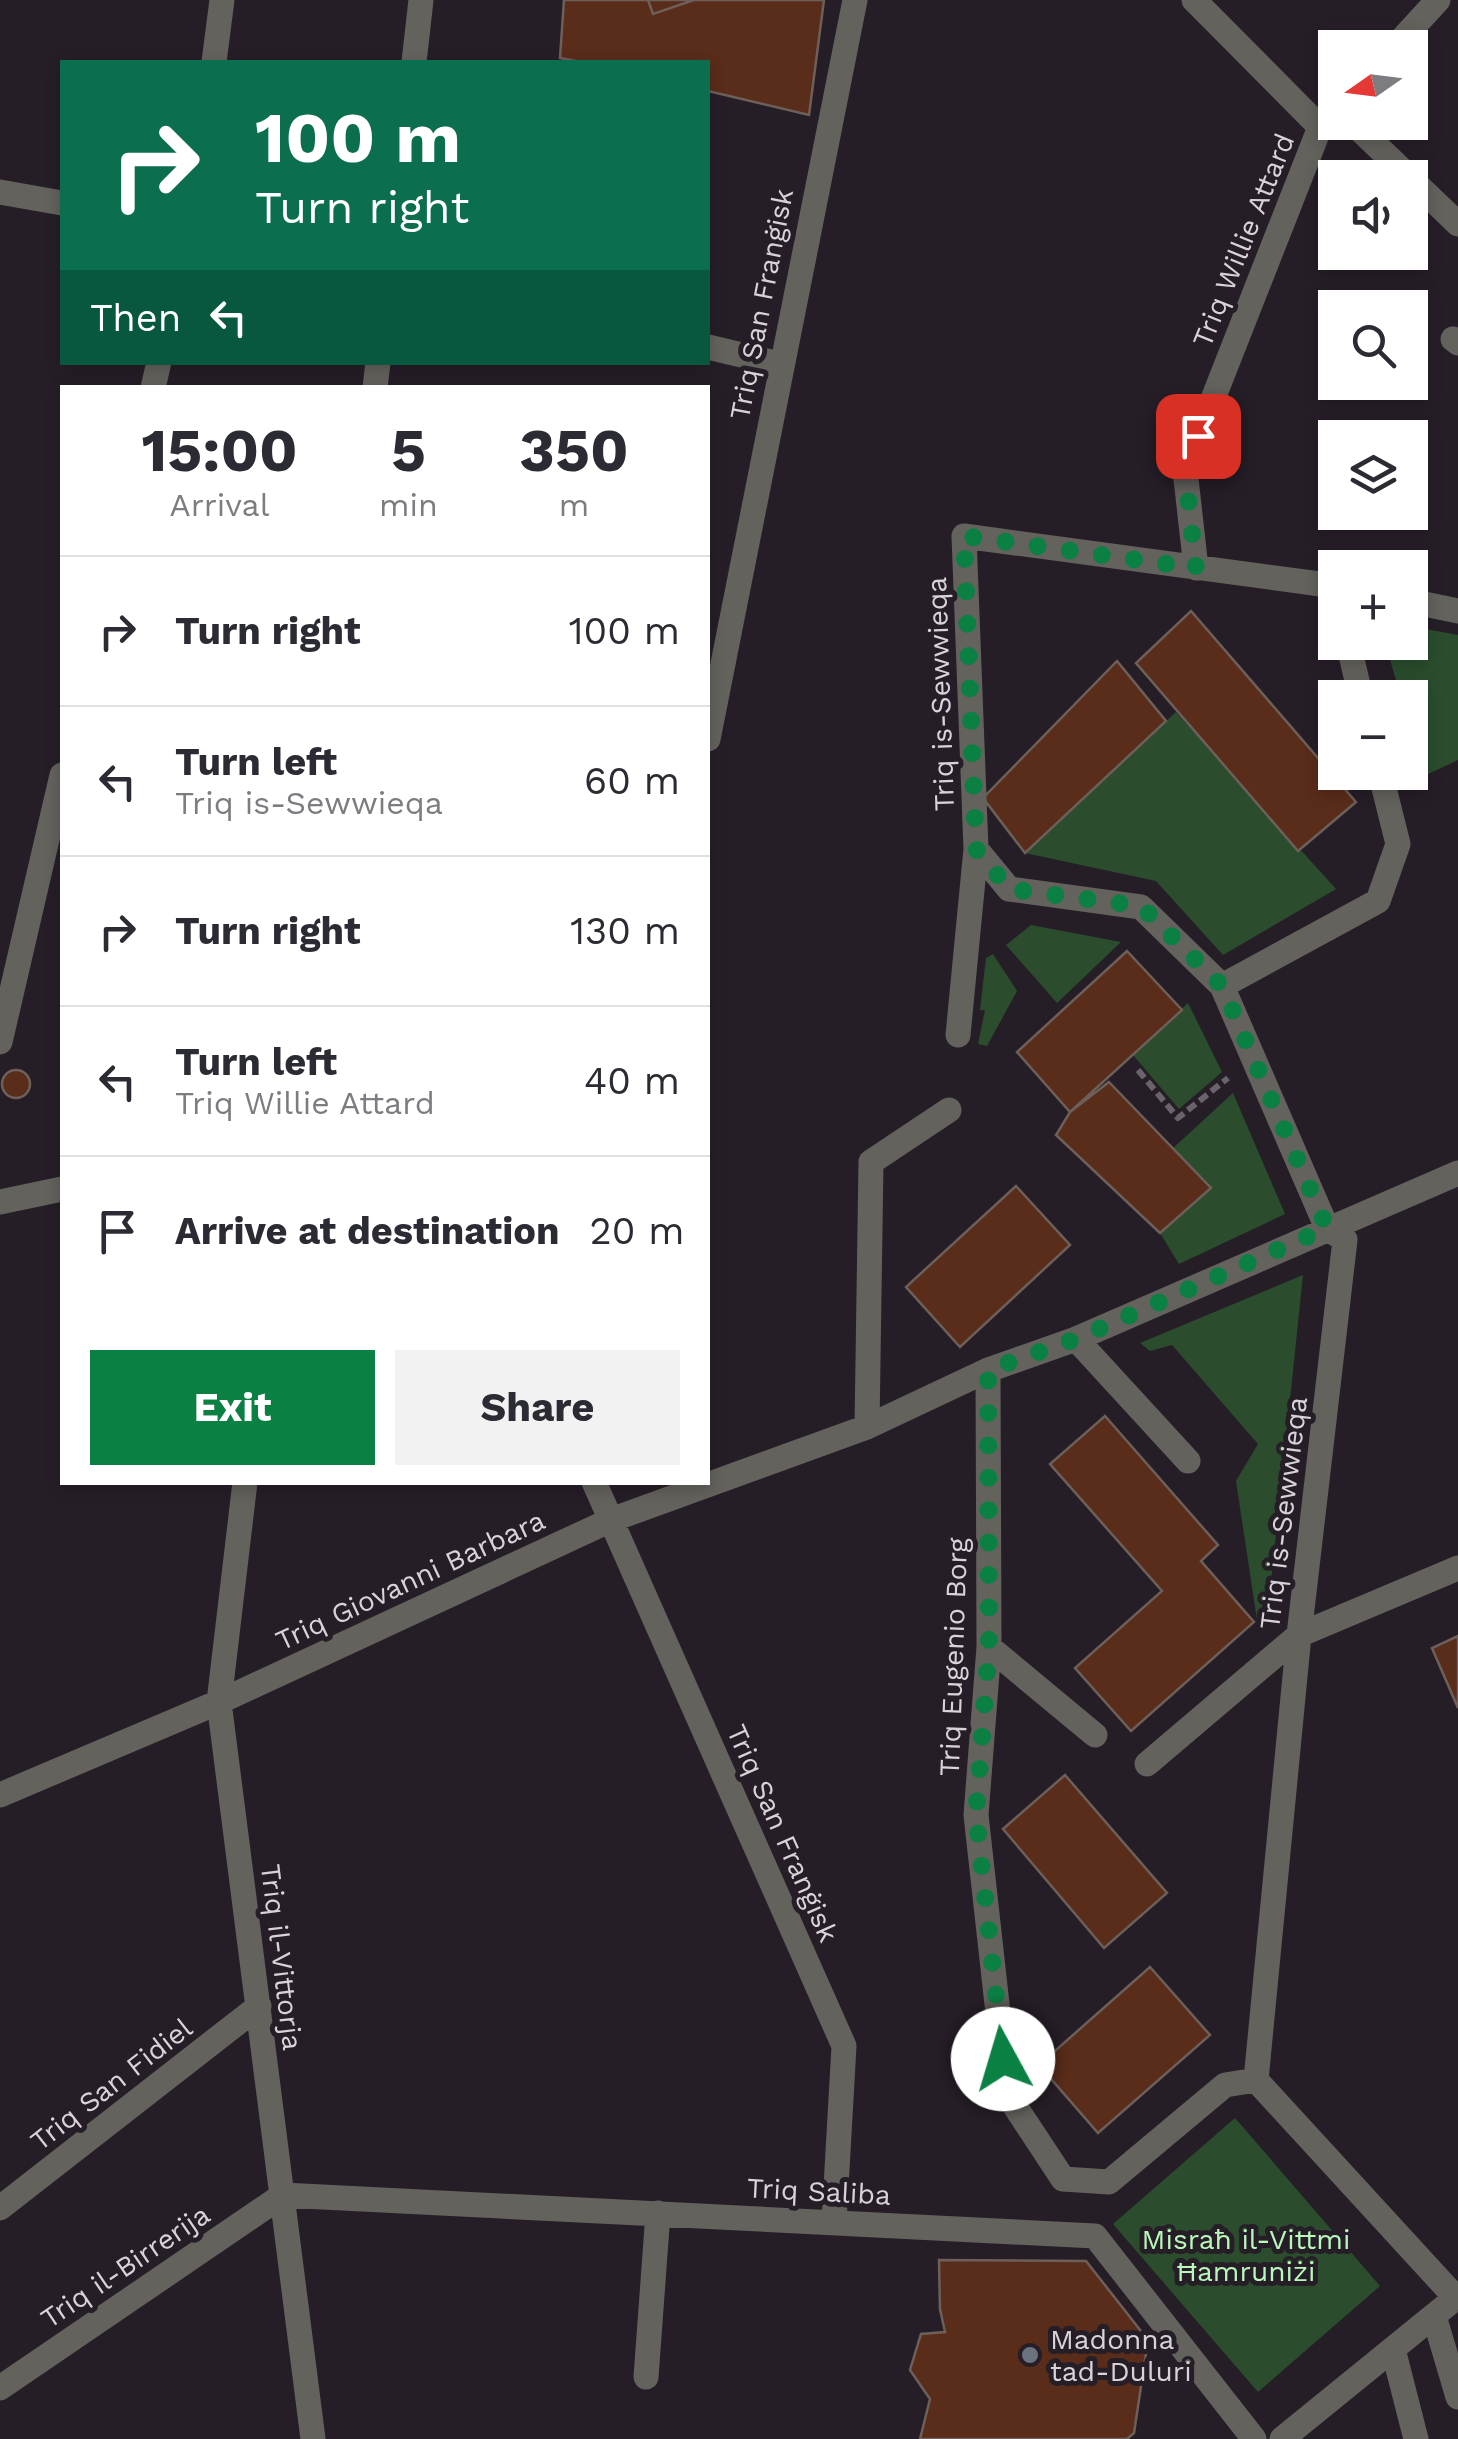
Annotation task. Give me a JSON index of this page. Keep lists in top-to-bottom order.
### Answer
{
  "streets": {
    "street": [
      "Triq Willie Attard",
      "Triq San Franġisk",
      "Triq is-Sewwieqa",
      "Triq Giovanni Barbara",
      "Triq Eugenio Borg",
      "Triq il-Vittorja",
      "Triq San Fidiel",
      "Triq Saliba",
      "Triq il-Birrerija"
    ]
  },
  "crossings": [
    ["Triq Willie Attard", "Triq is-Sewwieqa"],
    ["Triq San Franġisk", "Triq Giovanni Barbara"],
    ["Triq San Franġisk", "Triq Saliba"],
    ["Triq is-Sewwieqa", "Triq Giovanni Barbara"],
    ["Triq is-Sewwieqa", "Triq Eugenio Borg"],
    ["Triq Giovanni Barbara", "Triq Eugenio Borg"],
    ["Triq Giovanni Barbara", "Triq il-Vittorja"],
    ["Triq il-Vittorja", "Triq San Fidiel"],
    ["Triq il-Vittorja", "Triq Saliba"],
    ["Triq il-Vittorja", "Triq il-Birrerija"],
    ["Triq Saliba", "Triq il-Birrerija"]
  ],
  "parks": ["Misraħ il-Vittmi Ħamruniżi"],
  "places": ["Madonna tad-Duluri"],
  "north": "left",
  "page": {
    "map_buttons": ["+", "−"],
    "turn": ["100 m", "Turn right"],
    "then": "Then",
    "eta": [
      "15:00",
      "Arrival",
      "5",
      "min",
      "350",
      "m"
    ],
    "list": [
      {
        "name": "Turn right",
        "value": "100 m"
      },
      {
        "name": "Turn left",
        "note": "Triq is-Sewwieqa",
        "value": "60 m"
      },
      {
        "name": "Turn right",
        "value": "130 m"
      },
      {
        "name": "Turn left",
        "note": "Triq Willie Attard",
        "value": "40 m"
      },
      {
        "name": "Arrive at destination",
        "value": "20 m"
      }
    ],
    "buttons": ["Exit", "Share"]
  }
}
